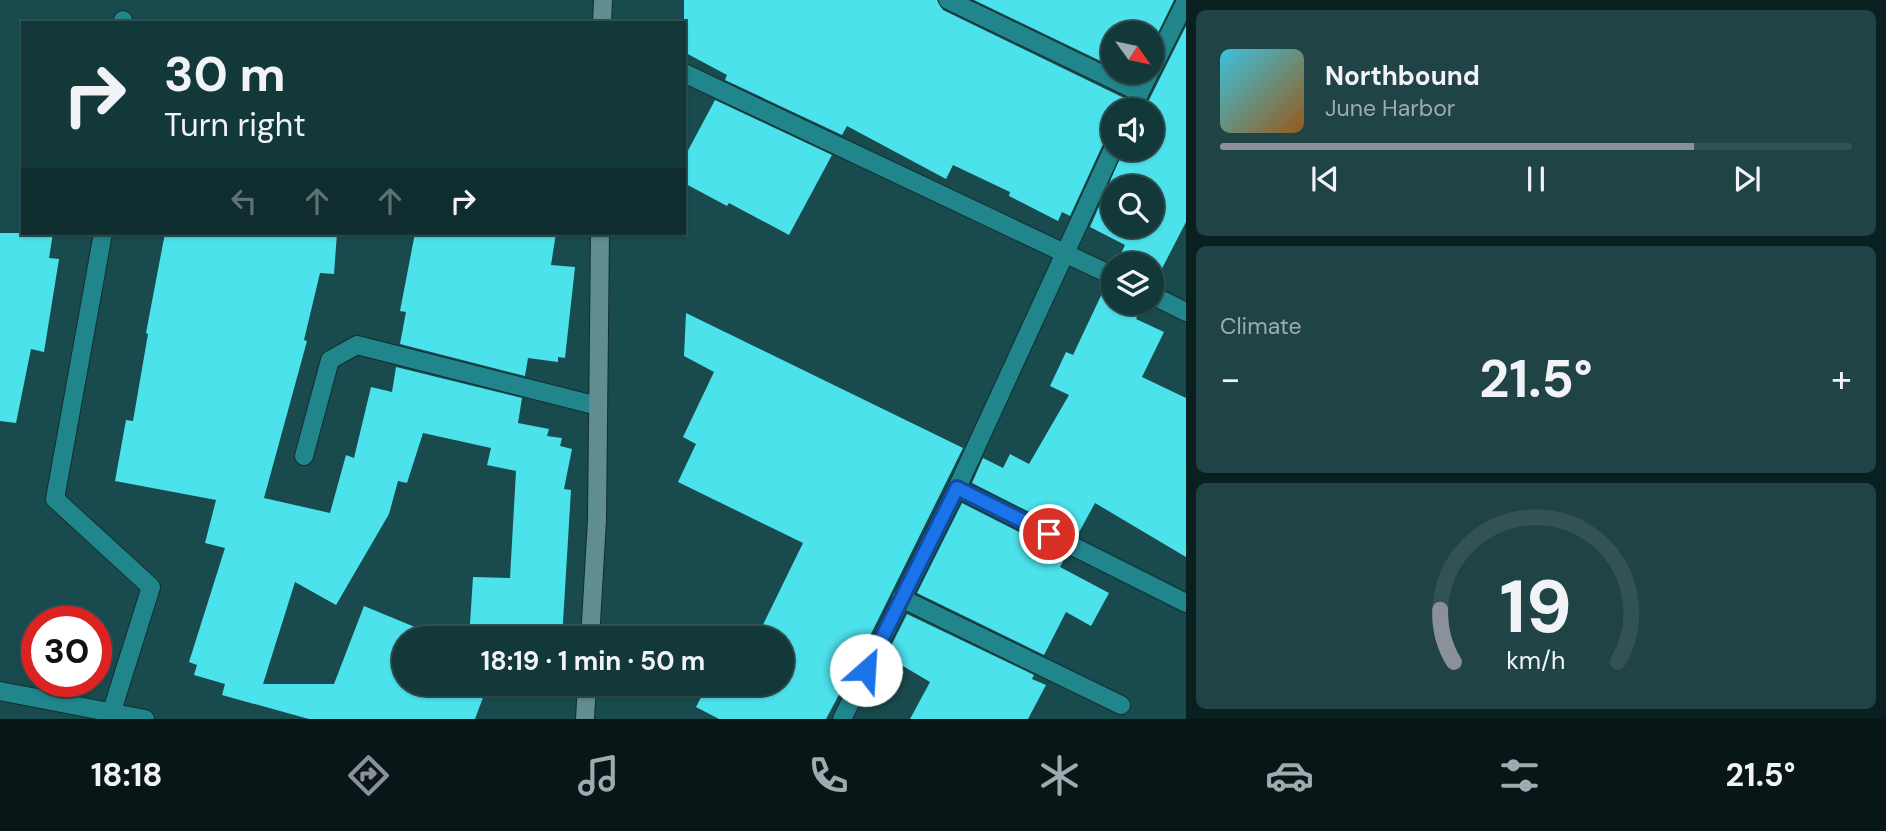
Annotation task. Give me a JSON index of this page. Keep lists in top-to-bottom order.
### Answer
{
  "north": "bottom right",
  "page": {
    "turn": ["30 m", "Turn right"],
    "song": ["Northbound", "June Harbor"],
    "tile": "Climate",
    "heat": ["−", "21.5°", "+"],
    "limit": "30",
    "trip": "18:19 · 1 min · 50 m",
    "tabs": ["18:18", "21.5°"],
    "gauge": ["19", "km/h"]
  }
}
